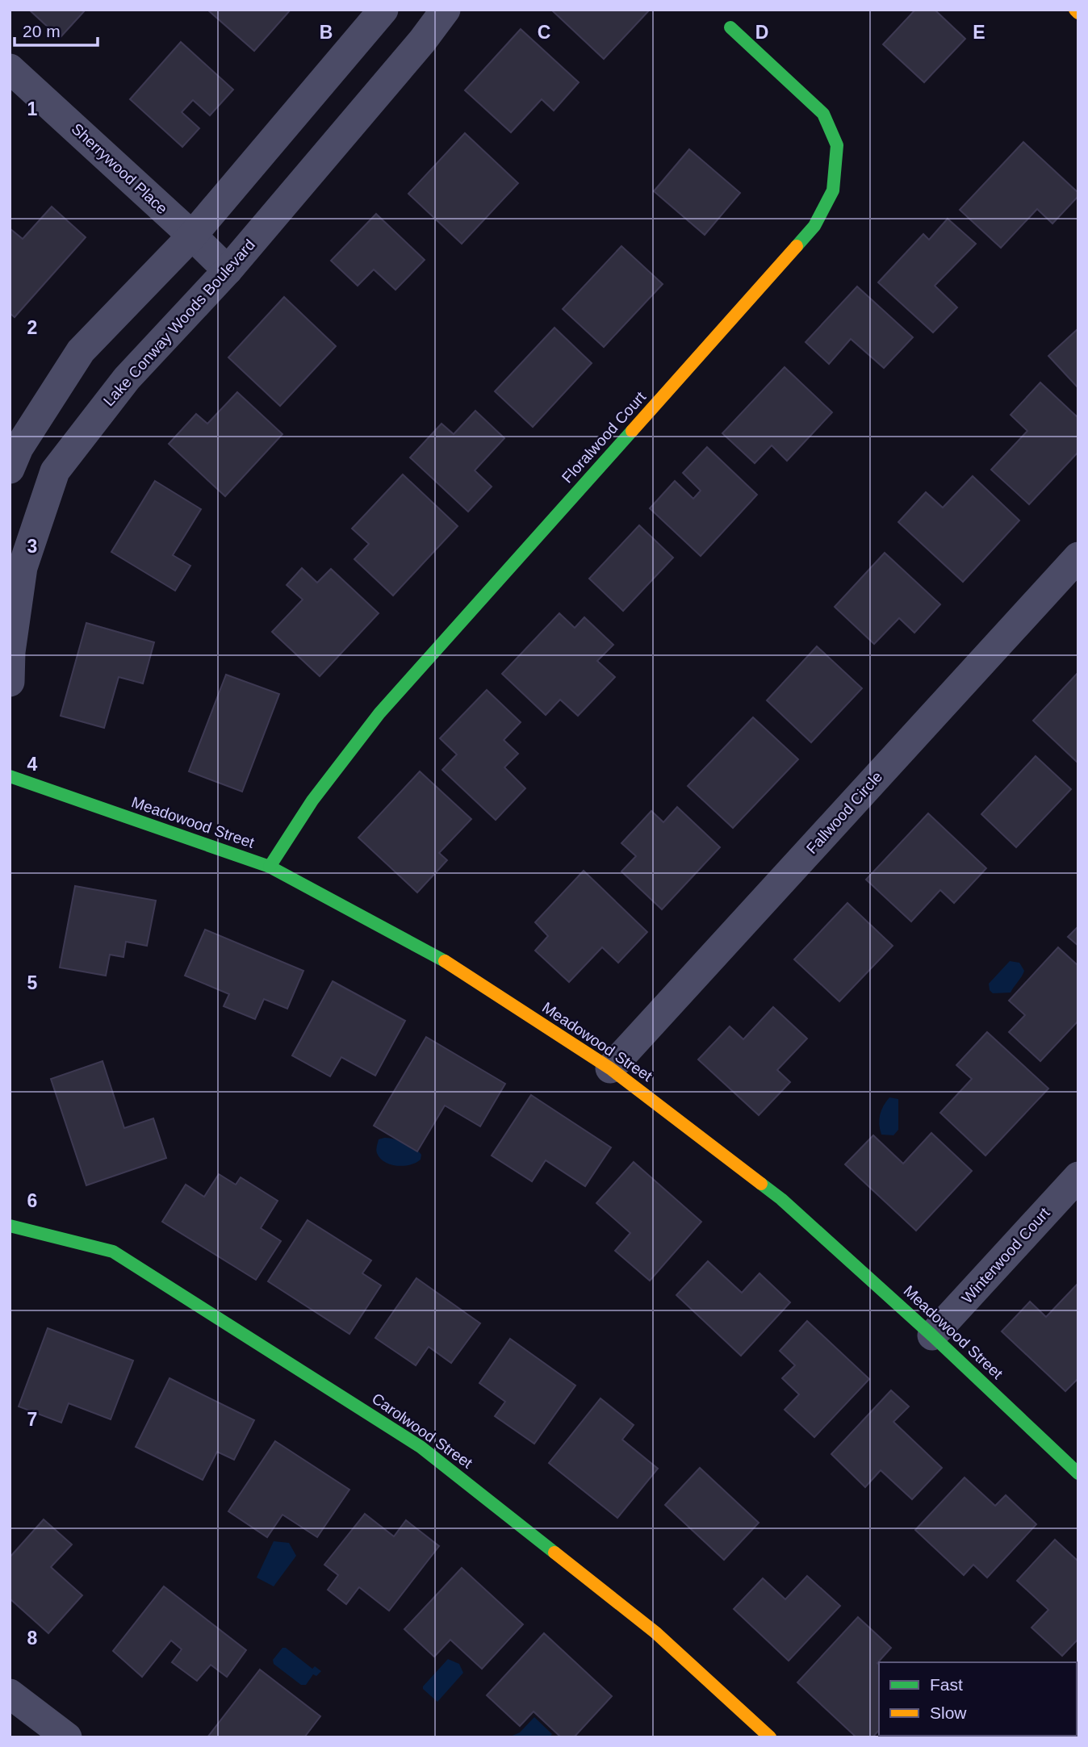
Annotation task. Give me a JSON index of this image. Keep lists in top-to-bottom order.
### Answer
{
  "streets": {
    "street": [
      "Sherrywood Place",
      "Lake Conway Woods Boulevard",
      "Floralwood Court",
      "Fallwood Circle",
      "Meadowood Street",
      "Winterwood Court",
      "Carolwood Street"
    ]
  },
  "crossings": [
    ["Sherrywood Place", "Lake Conway Woods Boulevard"],
    ["Floralwood Court", "Meadowood Street"],
    ["Fallwood Circle", "Meadowood Street"],
    ["Meadowood Street", "Winterwood Court"]
  ],
  "legend": ["Fast", "Slow"],
  "scale_bar": "20 m",
  "grid": {
    "columns": [
      "B",
      "C",
      "D",
      "E"
    ],
    "rows": [
      "1",
      "2",
      "3",
      "4",
      "5",
      "6",
      "7",
      "8"
    ]
  }
}
